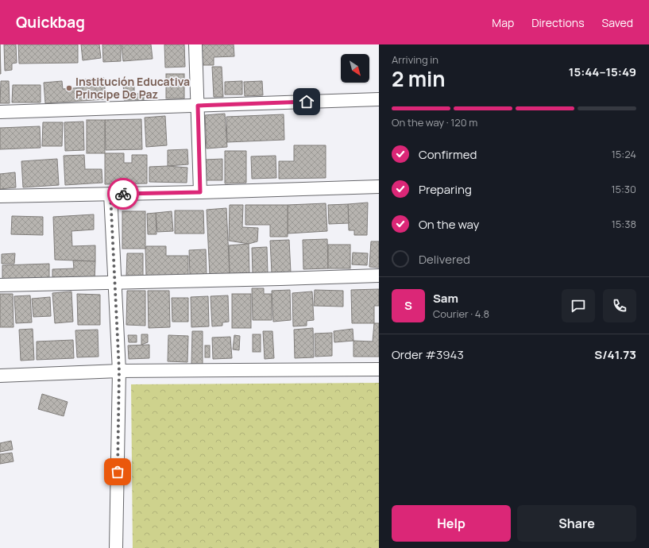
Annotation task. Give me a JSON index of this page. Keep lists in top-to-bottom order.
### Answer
{
  "places": ["Institución Educativa Principe De Paz"],
  "north": "bottom right",
  "page": {
    "header": "Quickbag",
    "nav": ["Map", "Directions", "Saved"],
    "heading": ["2 min", "Arriving in", "15:44–15:49"],
    "panel": [
      "Sam",
      "Courier · 4.8",
      "Order #3943",
      "S/41.73"
    ],
    "bar": "On the way · 120 m",
    "list": [
      ["Confirmed", "15:24"],
      ["Preparing", "15:30"],
      ["On the way", "15:38"],
      "Delivered"
    ],
    "round": "S",
    "buttons": ["Help", "Share"]
  }
}
